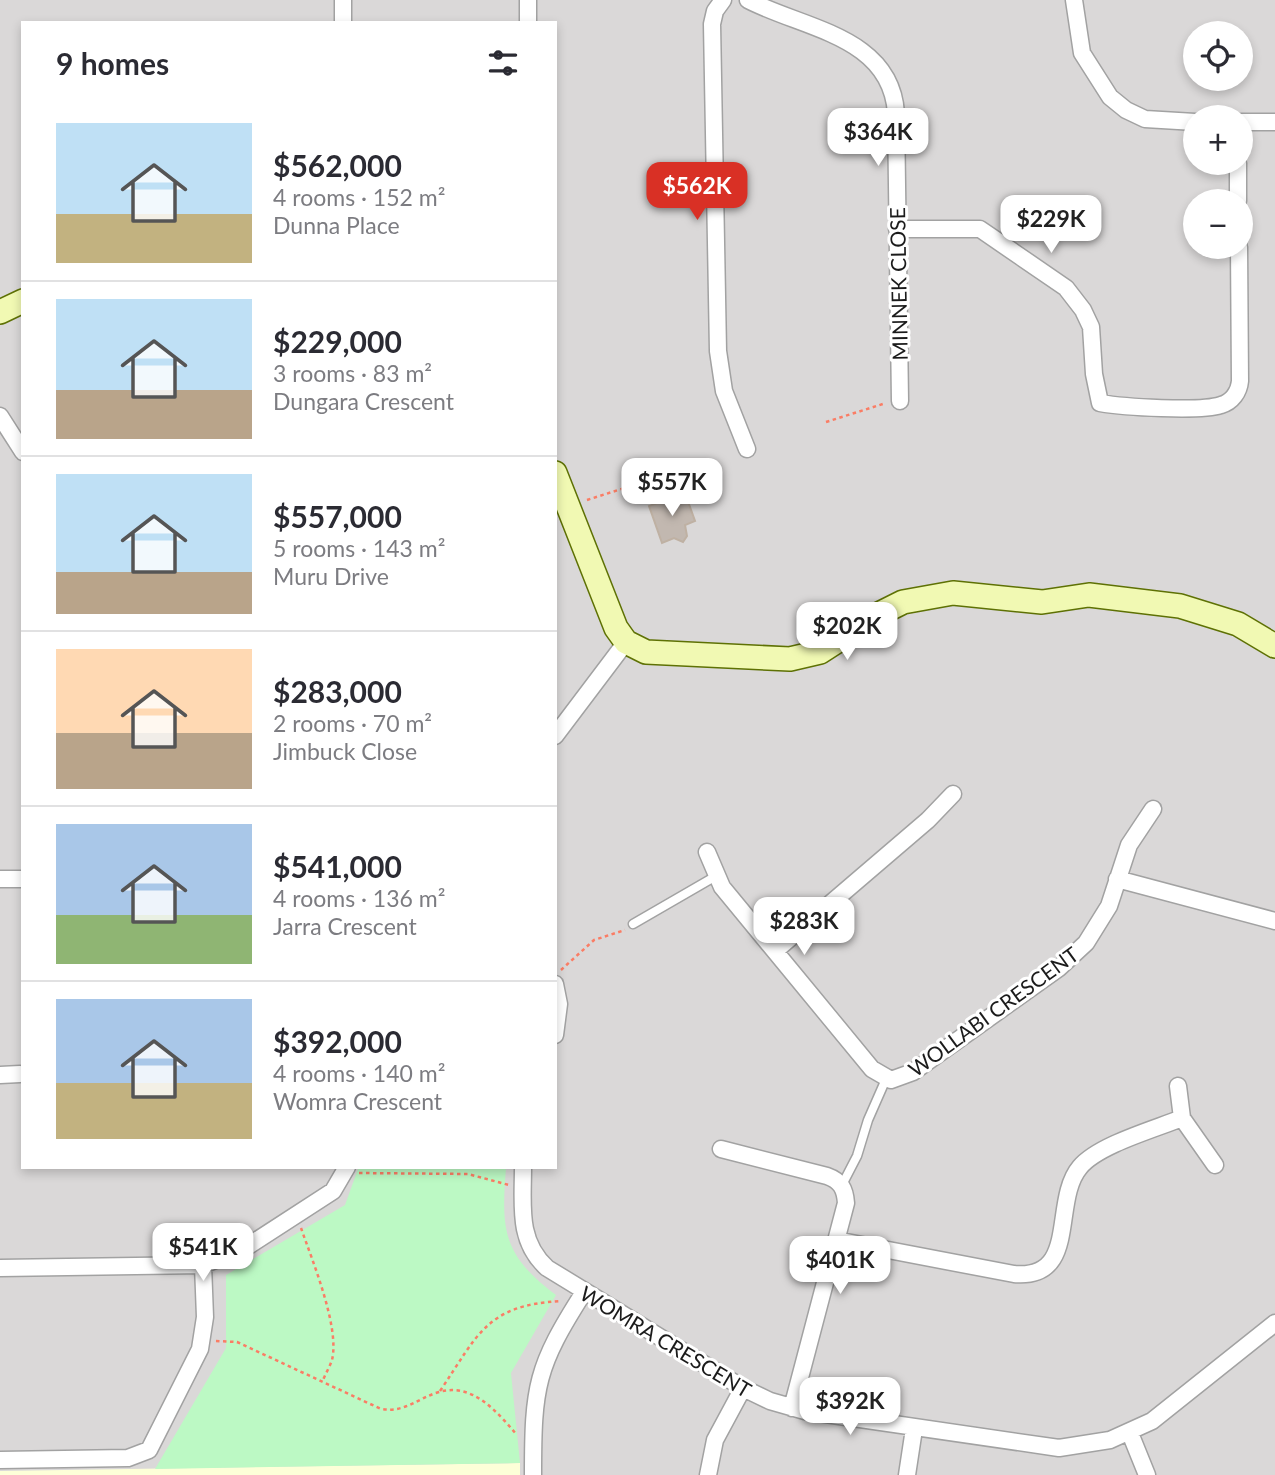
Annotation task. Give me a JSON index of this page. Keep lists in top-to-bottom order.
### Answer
{
  "streets": {
    "street": ["MINNEK CLOSE", "WOLLABI CRESCENT", "WOMRA CRESCENT"]
  },
  "crossings": [
    ["WOLLABI CRESCENT", "WOMRA CRESCENT"]
  ],
  "page": {
    "map_buttons": ["+", "−"],
    "heading": "9 homes",
    "list": [
      {
        "name": "$562,000",
        "note": "4 rooms · 152 m² · Dunna Place"
      },
      {
        "name": "$229,000",
        "note": "3 rooms · 83 m² · Dungara Crescent"
      },
      {
        "name": "$557,000",
        "note": "5 rooms · 143 m² · Muru Drive"
      },
      {
        "name": "$283,000",
        "note": "2 rooms · 70 m² · Jimbuck Close"
      },
      {
        "name": "$541,000",
        "note": "4 rooms · 136 m² · Jarra Crescent"
      },
      {
        "name": "$392,000",
        "note": "4 rooms · 140 m² · Womra Crescent"
      }
    ],
    "price": [
      "$364K",
      "$562K",
      "$229K",
      "$557K",
      "$202K",
      "$283K",
      "$541K",
      "$401K",
      "$392K"
    ]
  }
}
